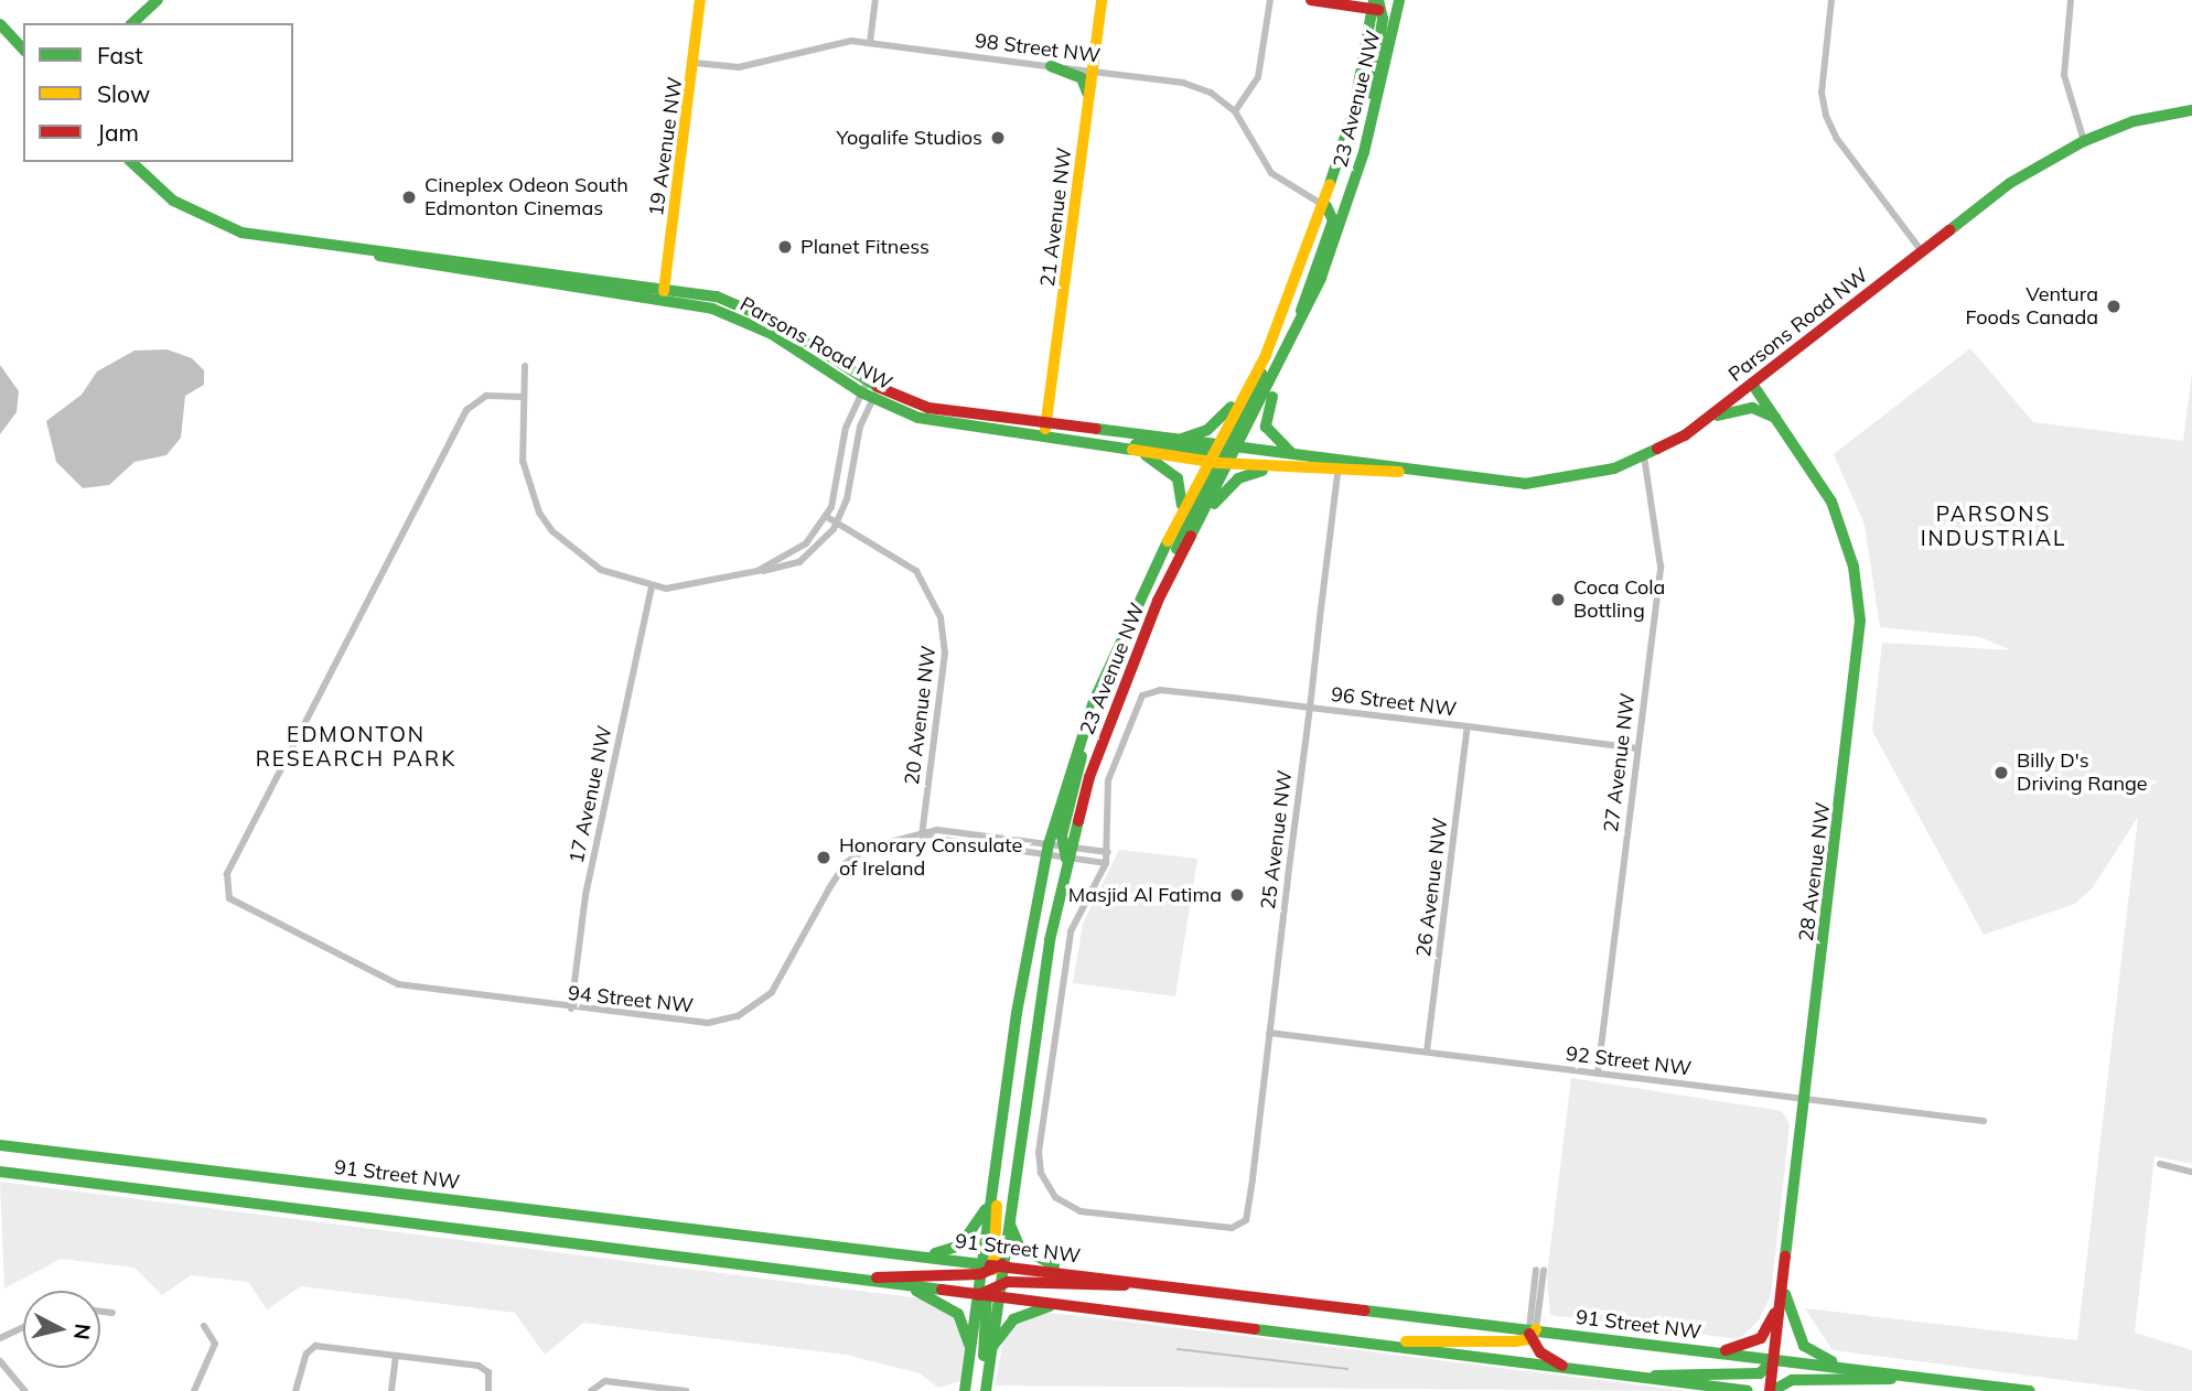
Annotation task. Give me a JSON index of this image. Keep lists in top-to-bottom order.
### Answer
{
  "streets": {
    "main road": [
      "23 Avenue NW",
      "19 Avenue NW",
      "21 Avenue NW",
      "Parsons Road NW",
      "28 Avenue NW",
      "91 Street NW"
    ],
    "street": [
      "98 Street NW",
      "96 Street NW",
      "20 Avenue NW",
      "27 Avenue NW",
      "17 Avenue NW",
      "25 Avenue NW",
      "26 Avenue NW",
      "94 Street NW",
      "92 Street NW"
    ]
  },
  "crossings": [
    ["98 Street NW", "23 Avenue NW"],
    ["98 Street NW", "19 Avenue NW"],
    ["98 Street NW", "21 Avenue NW"],
    ["23 Avenue NW", "Parsons Road NW"],
    ["23 Avenue NW", "96 Street NW"],
    ["23 Avenue NW", "25 Avenue NW"],
    ["23 Avenue NW", "94 Street NW"],
    ["23 Avenue NW", "91 Street NW"],
    ["19 Avenue NW", "Parsons Road NW"],
    ["21 Avenue NW", "Parsons Road NW"],
    ["Parsons Road NW", "27 Avenue NW"],
    ["Parsons Road NW", "25 Avenue NW"],
    ["Parsons Road NW", "28 Avenue NW"],
    ["96 Street NW", "27 Avenue NW"],
    ["96 Street NW", "25 Avenue NW"],
    ["96 Street NW", "26 Avenue NW"],
    ["20 Avenue NW", "94 Street NW"],
    ["27 Avenue NW", "92 Street NW"],
    ["17 Avenue NW", "94 Street NW"],
    ["25 Avenue NW", "92 Street NW"],
    ["28 Avenue NW", "92 Street NW"],
    ["28 Avenue NW", "91 Street NW"],
    ["26 Avenue NW", "92 Street NW"]
  ],
  "districts": ["PARSONS INDUSTRIAL", "EDMONTON RESEARCH PARK"],
  "places": [
    "Yogalife Studios",
    "Cineplex Odeon South Edmonton Cinemas",
    "Planet Fitness",
    "Ventura Foods Canada",
    "Coca Cola Bottling",
    "Billy D's Driving Range",
    "Honorary Consulate of Ireland",
    "Masjid Al Fatima"
  ],
  "legend": ["Fast", "Slow", "Jam"],
  "north": "right"
}
